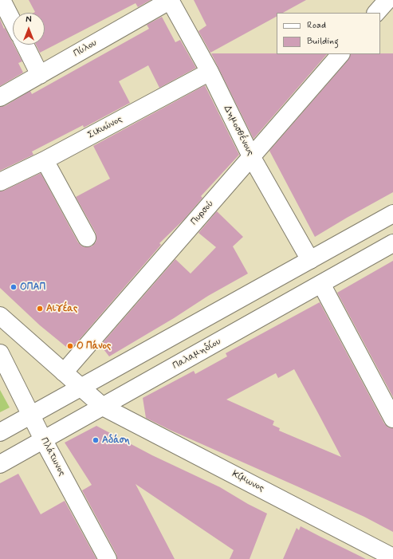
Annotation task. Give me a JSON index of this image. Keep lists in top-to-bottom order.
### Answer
{
  "streets": {
    "street": [
      "Πύλου",
      "Σικυώνος",
      "Δημοσθένους",
      "Πυρσού",
      "Παλαμηδίου",
      "Πλάτωνος",
      "Κίμωνος"
    ]
  },
  "crossings": [
    ["Πύλου", "Δημοσθένους"],
    ["Σικυώνος", "Δημοσθένους"],
    ["Δημοσθένους", "Πυρσού"],
    ["Παλαμηδίου", "Πλάτωνος"],
    ["Παλαμηδίου", "Κίμωνος"]
  ],
  "places": [
    "ΟΠΑΠ",
    "Αιγέας",
    "Ο Πάνος",
    "Αδάση"
  ],
  "legend": ["Road", "Building"],
  "north": "top"
}
